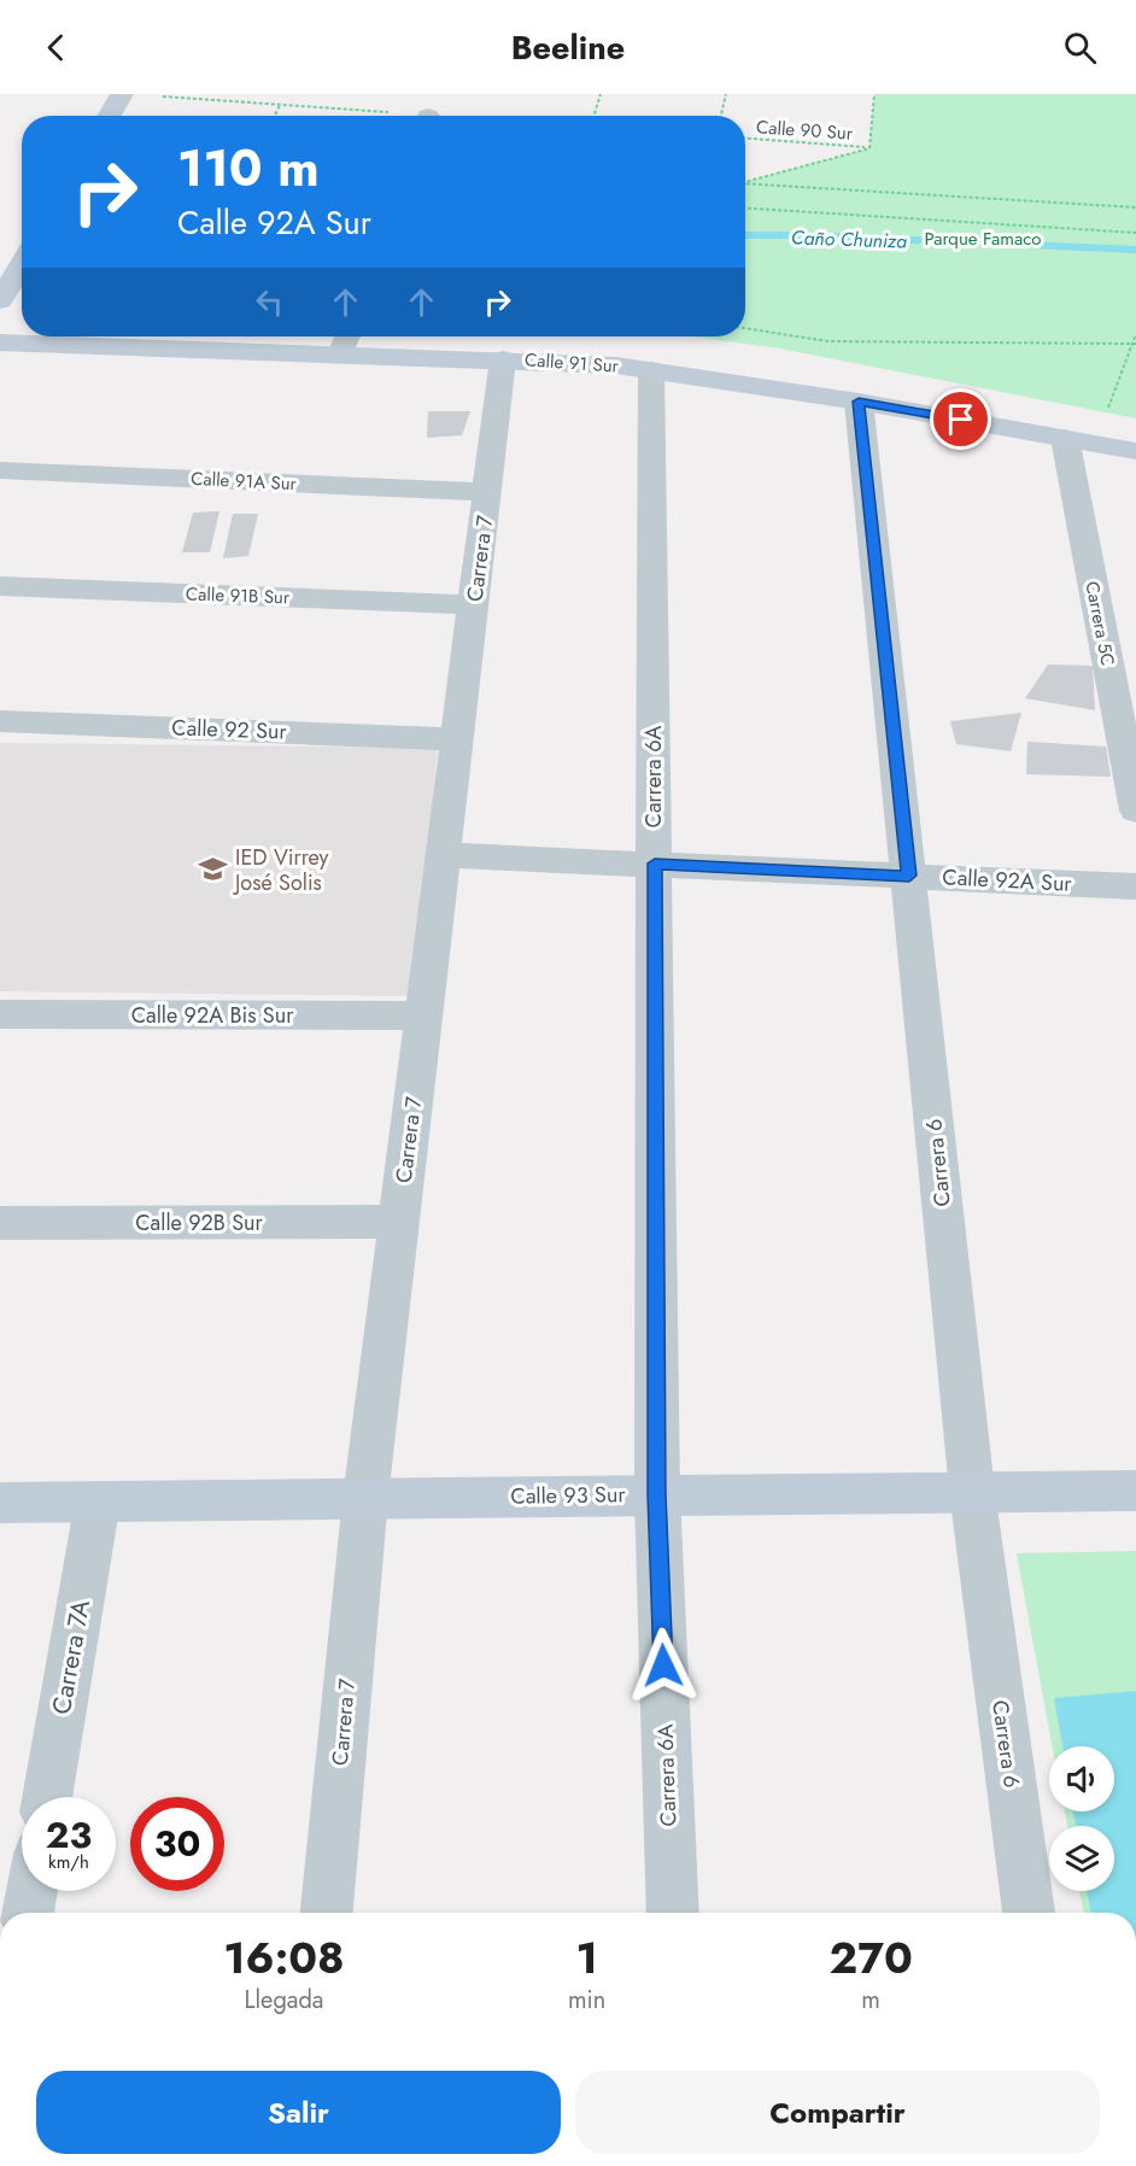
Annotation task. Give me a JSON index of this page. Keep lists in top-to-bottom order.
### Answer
{
  "streets": {
    "street": [
      "Calle 91 Sur",
      "Calle 91A Sur",
      "Carrera 7",
      "Calle 91B Sur",
      "Carrera 5C",
      "Calle 92 Sur",
      "Carrera 6A",
      "Calle 92A Sur",
      "Calle 92A Bis Sur",
      "Carrera 6",
      "Calle 92B Sur",
      "Calle 93 Sur",
      "Carrera 7A"
    ],
    "path": ["Calle 90 Sur"]
  },
  "crossings": [
    ["Calle 91 Sur", "Carrera 7"],
    ["Calle 91 Sur", "Carrera 5C"],
    ["Calle 91 Sur", "Carrera 6A"],
    ["Calle 91 Sur", "Carrera 6"],
    ["Calle 91A Sur", "Carrera 7"],
    ["Carrera 7", "Calle 91B Sur"],
    ["Carrera 7", "Calle 92 Sur"],
    ["Carrera 7", "Calle 92A Sur"],
    ["Carrera 7", "Calle 92A Bis Sur"],
    ["Carrera 7", "Calle 92B Sur"],
    ["Carrera 7", "Calle 93 Sur"],
    ["Carrera 6A", "Calle 92A Sur"],
    ["Carrera 6A", "Calle 93 Sur"],
    ["Calle 92A Sur", "Carrera 6"],
    ["Carrera 6", "Calle 93 Sur"],
    ["Calle 93 Sur", "Carrera 7A"]
  ],
  "water": ["Caño Chuniza"],
  "parks": ["Parque Famaco"],
  "places": {
    "school or university": ["IED Virrey José Solis"]
  },
  "page": {
    "header": "Beeline",
    "turn": ["110 m", "Calle 92A Sur"],
    "speed": "23 km/h",
    "limit": "30",
    "eta": [
      "16:08",
      "Llegada",
      "1",
      "min",
      "270",
      "m"
    ],
    "buttons": ["Salir", "Compartir"]
  }
}
